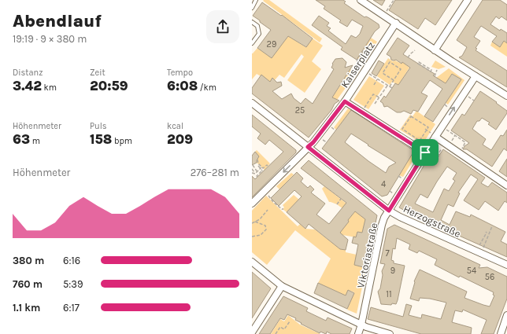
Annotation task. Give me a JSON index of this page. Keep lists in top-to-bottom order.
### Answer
{
  "streets": {
    "street": ["Kaiserplatz", "Herzogstraße", "Viktoriastraße"]
  },
  "crossings": [
    ["Kaiserplatz", "Viktoriastraße"],
    ["Herzogstraße", "Viktoriastraße"]
  ],
  "house_numbers": [
    "29",
    "25",
    "4",
    "7",
    "9",
    "54",
    "56",
    "11"
  ],
  "page": {
    "heading": ["Abendlauf", "19:19 · 9 × 380 m"],
    "stats": [
      ["Distanz", "3.42 km"],
      ["Zeit", "20:59"],
      ["Tempo", "6:08 /km"],
      ["Höhenmeter", "63 m"],
      ["Puls", "158 bpm"],
      ["kcal", "209"]
    ],
    "chart": ["Höhenmeter", "276–281 m"],
    "list": [
      {
        "name": "380 m",
        "note": "6:16"
      },
      {
        "name": "760 m",
        "note": "5:39"
      },
      {
        "name": "1.1 km",
        "note": "6:17"
      }
    ]
  }
}
